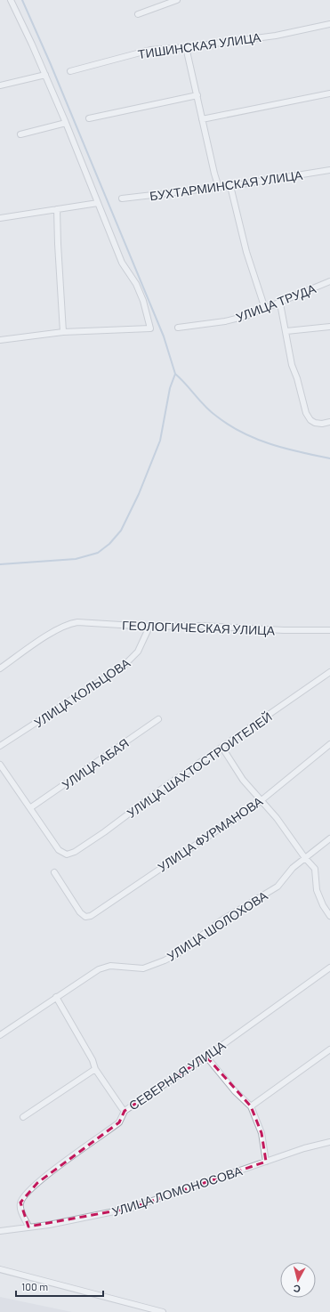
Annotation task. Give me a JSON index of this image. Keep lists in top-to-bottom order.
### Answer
{
  "streets": {
    "street": [
      "ТИШИНСКАЯ УЛИЦА",
      "БУХТАРМИНСКАЯ УЛИЦА",
      "УЛИЦА ТРУДА",
      "ГЕОЛОГИЧЕСКАЯ УЛИЦА",
      "УЛИЦА КОЛЬЦОВА",
      "УЛИЦА АБАЯ",
      "УЛИЦА ШАХТОСТРОИТЕЛЕЙ",
      "УЛИЦА ФУРМАНОВА",
      "УЛИЦА ШОЛОХОВА",
      "СЕВЕРНАЯ УЛИЦА",
      "УЛИЦА ЛОМОНОСОВА"
    ]
  },
  "crossings": [
    ["ГЕОЛОГИЧЕСКАЯ УЛИЦА", "УЛИЦА КОЛЬЦОВА"],
    ["УЛИЦА АБАЯ", "УЛИЦА ШАХТОСТРОИТЕЛЕЙ"],
    ["СЕВЕРНАЯ УЛИЦА", "УЛИЦА ЛОМОНОСОВА"]
  ],
  "scale_bar": "100 m",
  "north": "bottom"
}
